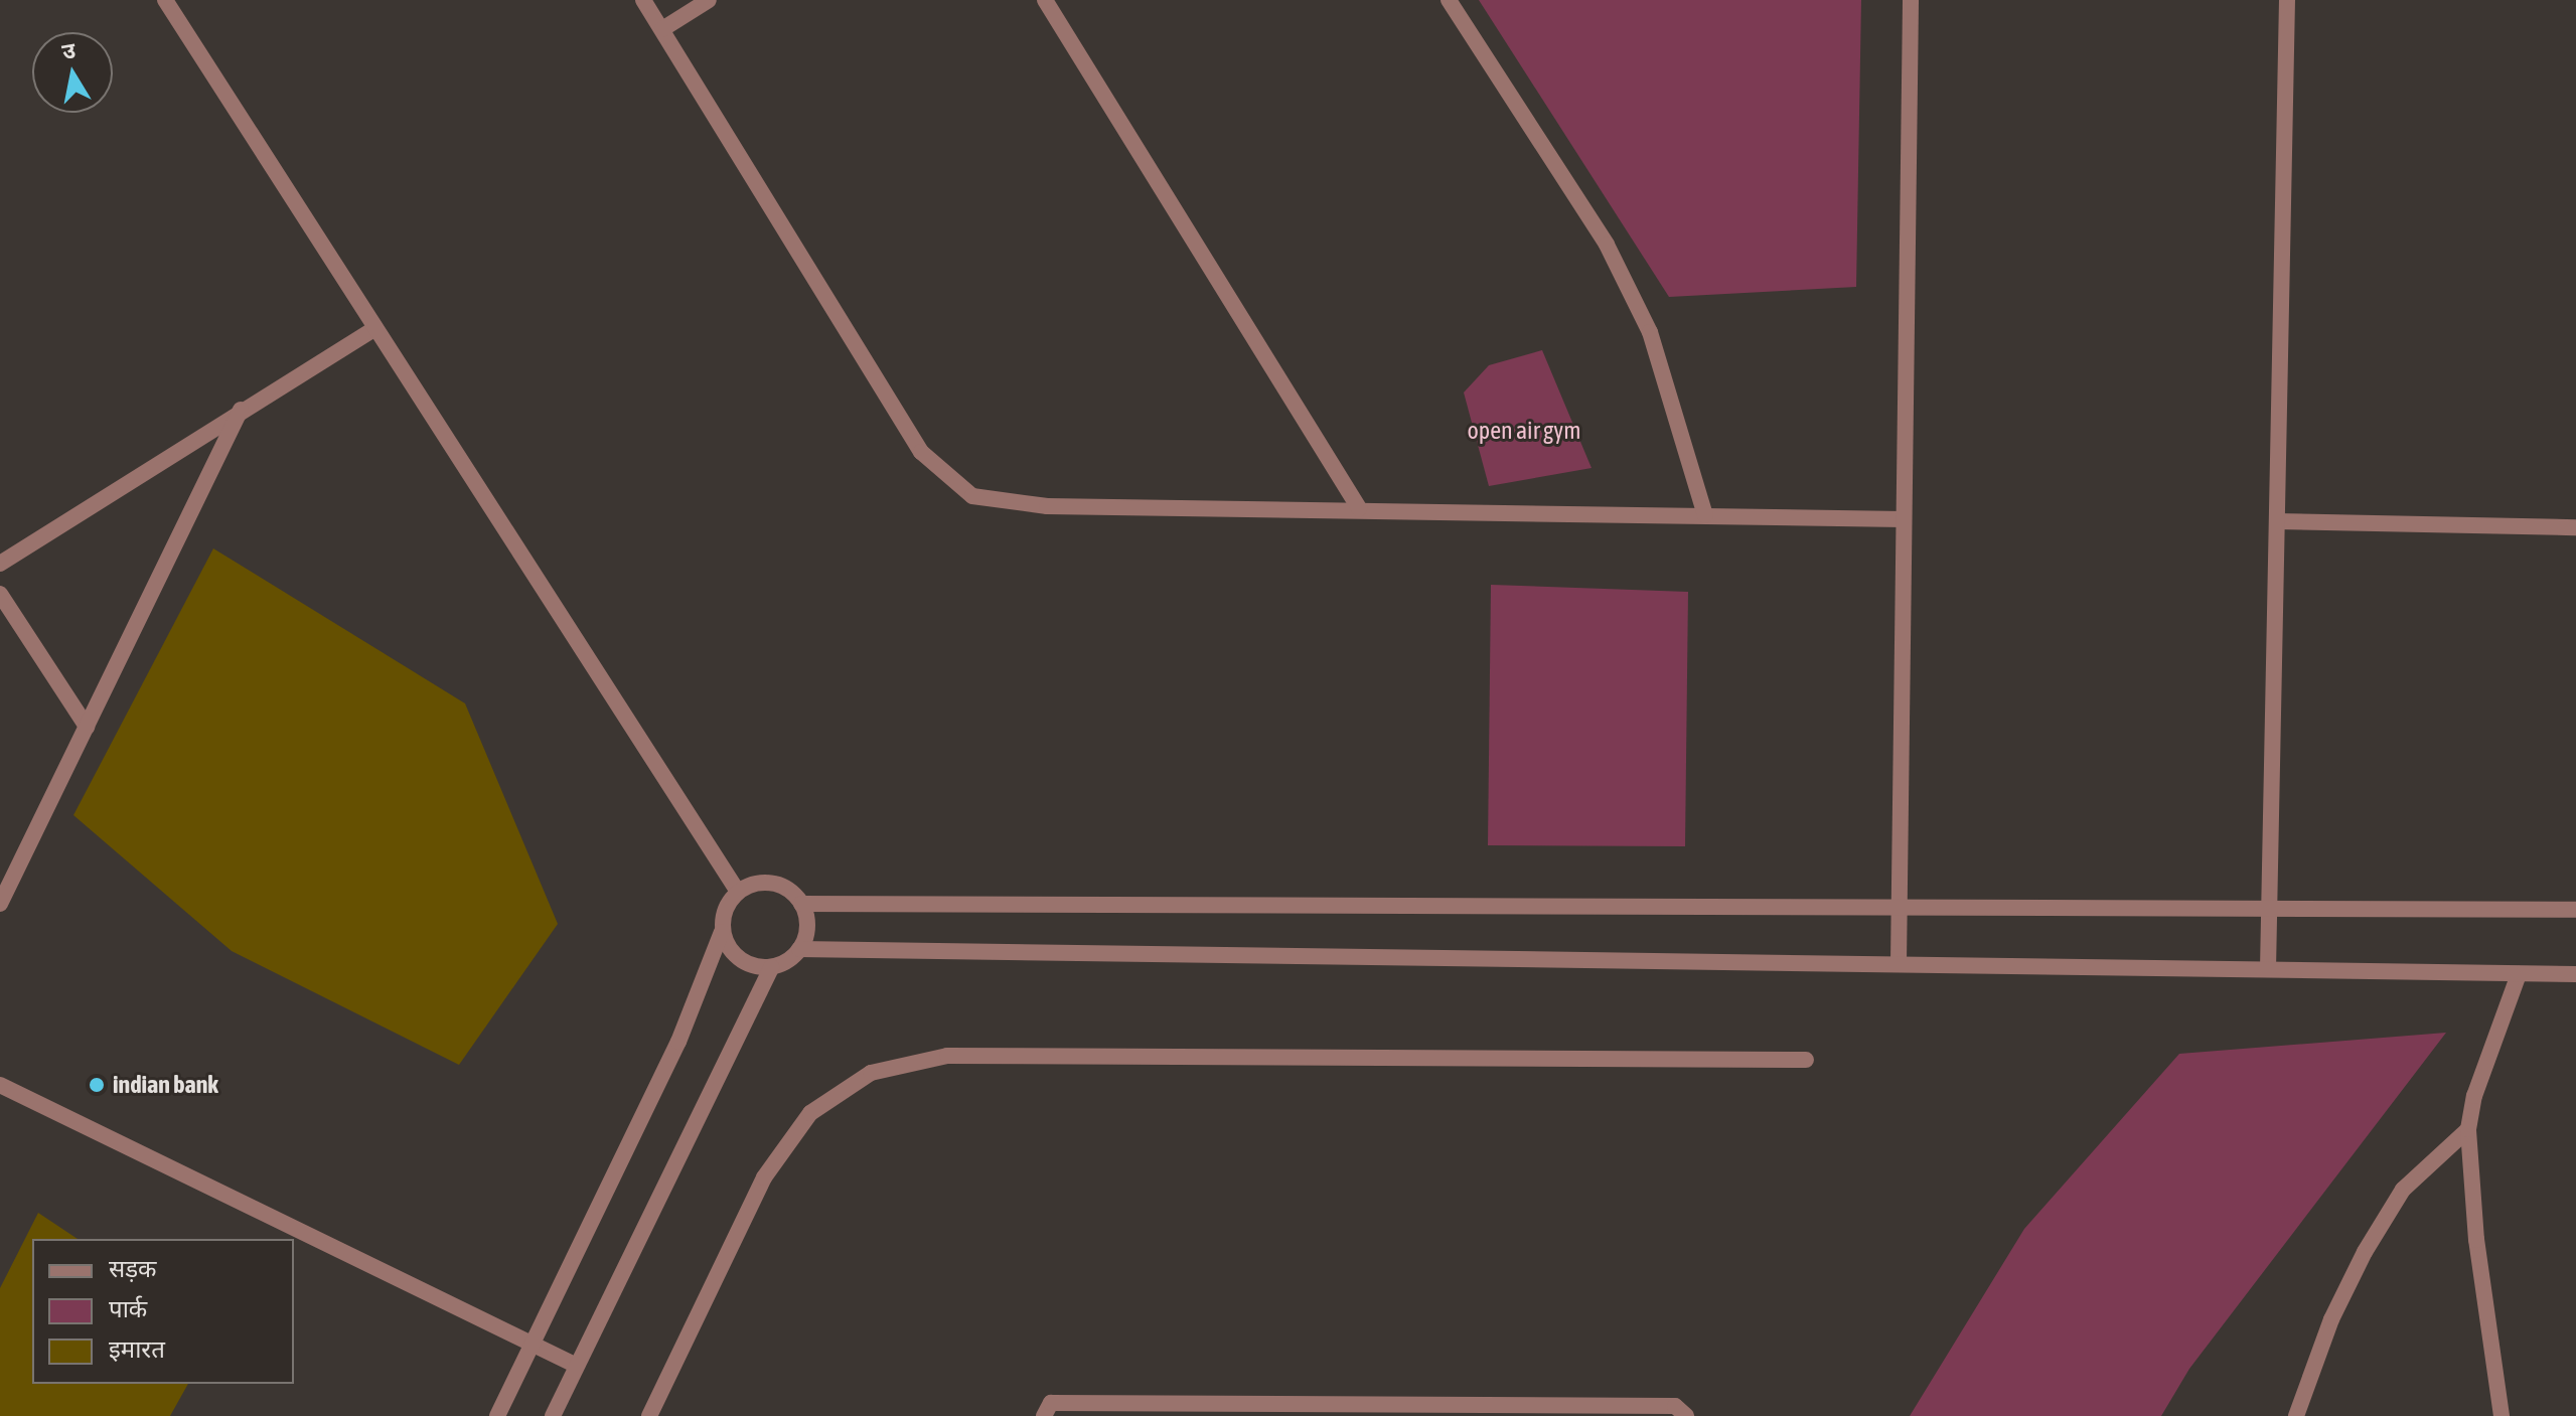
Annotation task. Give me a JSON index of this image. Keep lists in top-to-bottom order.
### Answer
{
  "parks": ["open air gym"],
  "places": ["indian bank"],
  "legend": ["सड़क", "पार्क", "इमारत"],
  "north": "top"
}
